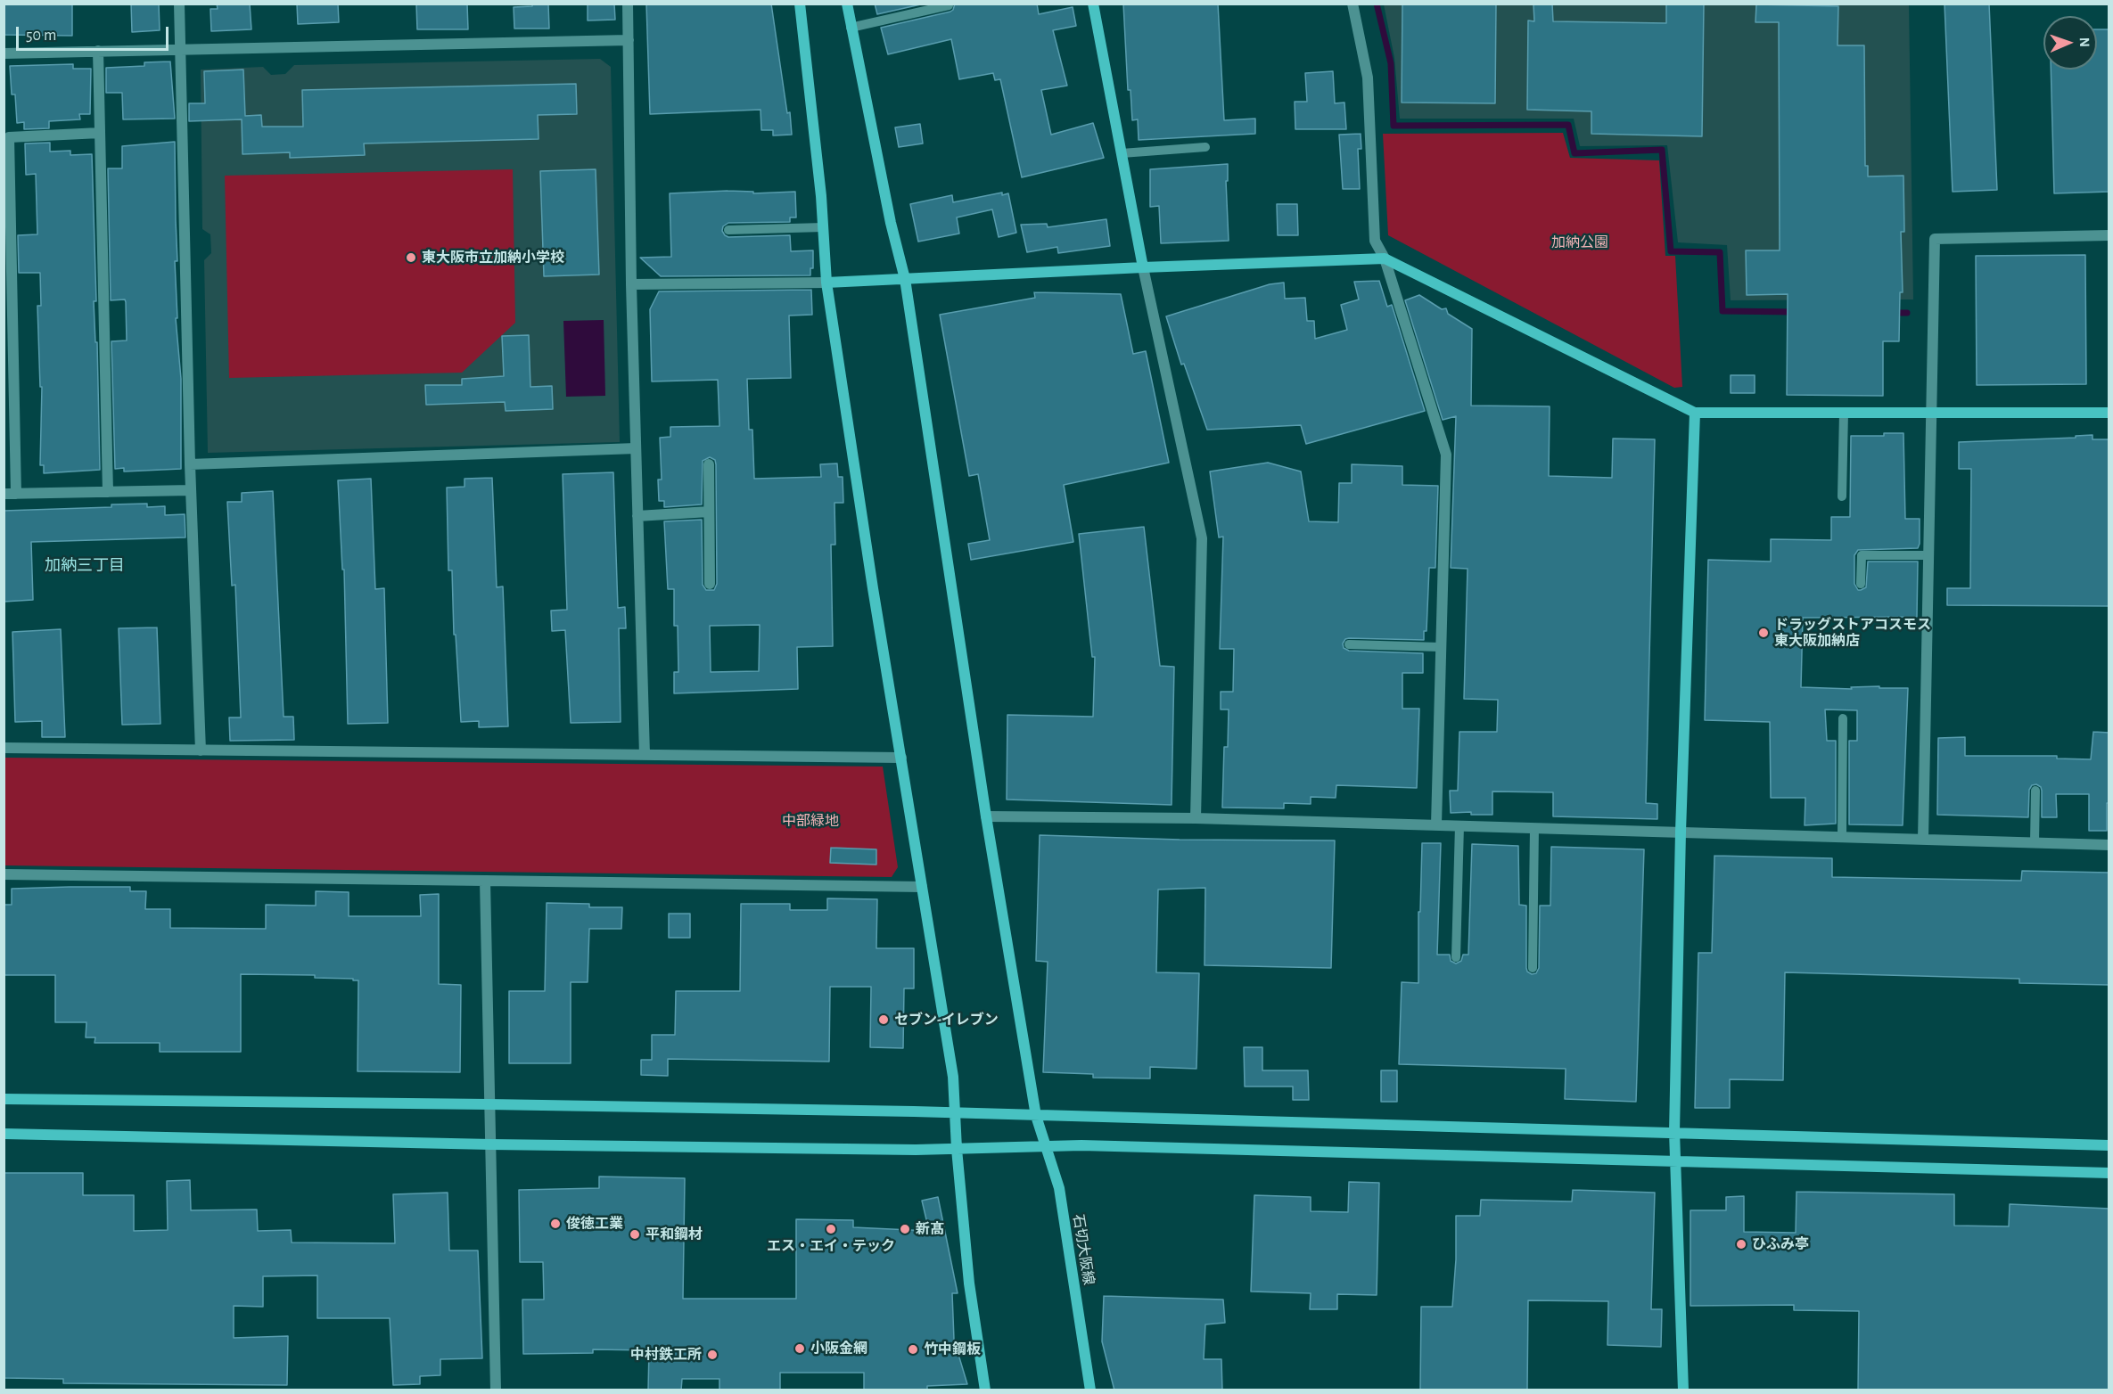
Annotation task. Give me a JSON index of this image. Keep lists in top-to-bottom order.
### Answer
{
  "streets": {
    "street": ["石切大阪線"]
  },
  "districts": ["加納三丁目"],
  "parks": ["加納公園", "中部緑地"],
  "places": [
    "東大阪市立加納小学校",
    "ドラッグストアコスモス 東大阪加納店",
    "セブン-イレブン",
    "俊徳工業",
    "エス・エイ・テック",
    "新髙",
    "平和鋼材",
    "ひふみ亭",
    "小阪金網",
    "竹中鋼板",
    "中村鉄工所"
  ],
  "scale_bar": "50 m",
  "north": "right"
}
